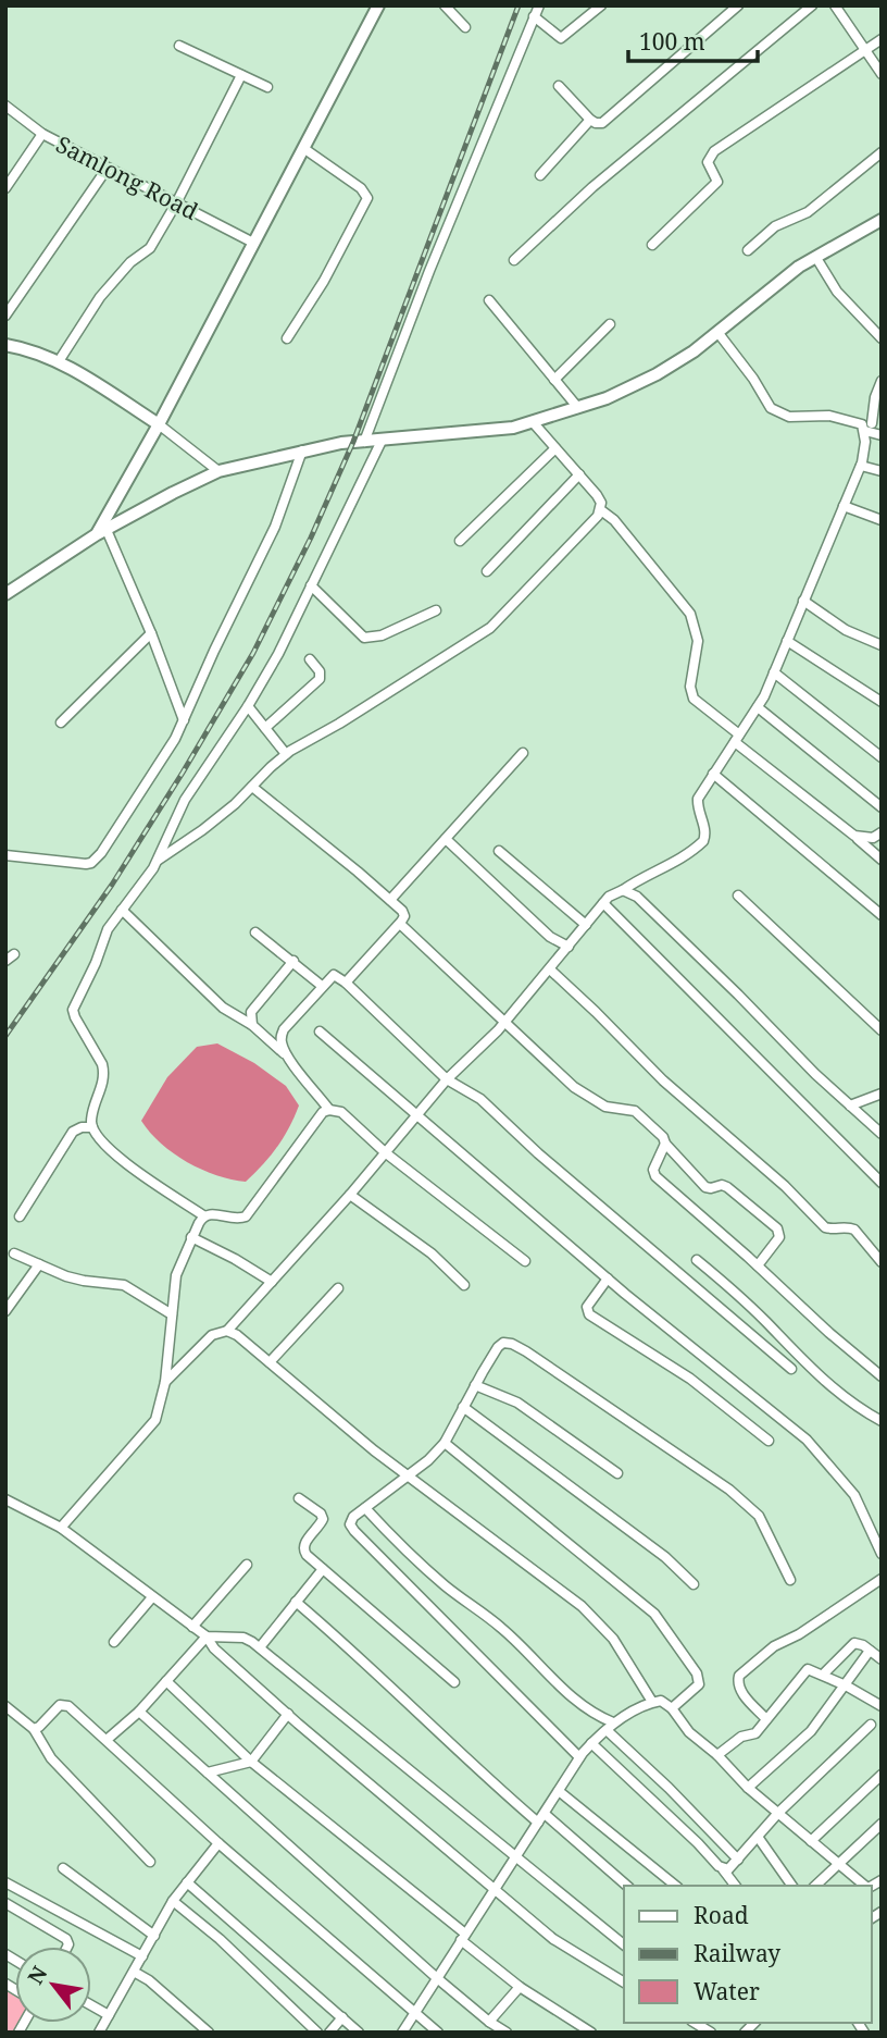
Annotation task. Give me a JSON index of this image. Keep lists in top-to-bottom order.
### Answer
{
  "streets": {
    "street": ["Samlong Road"]
  },
  "legend": ["Road", "Railway", "Water"],
  "scale_bar": "100 m",
  "north": "top left"
}
